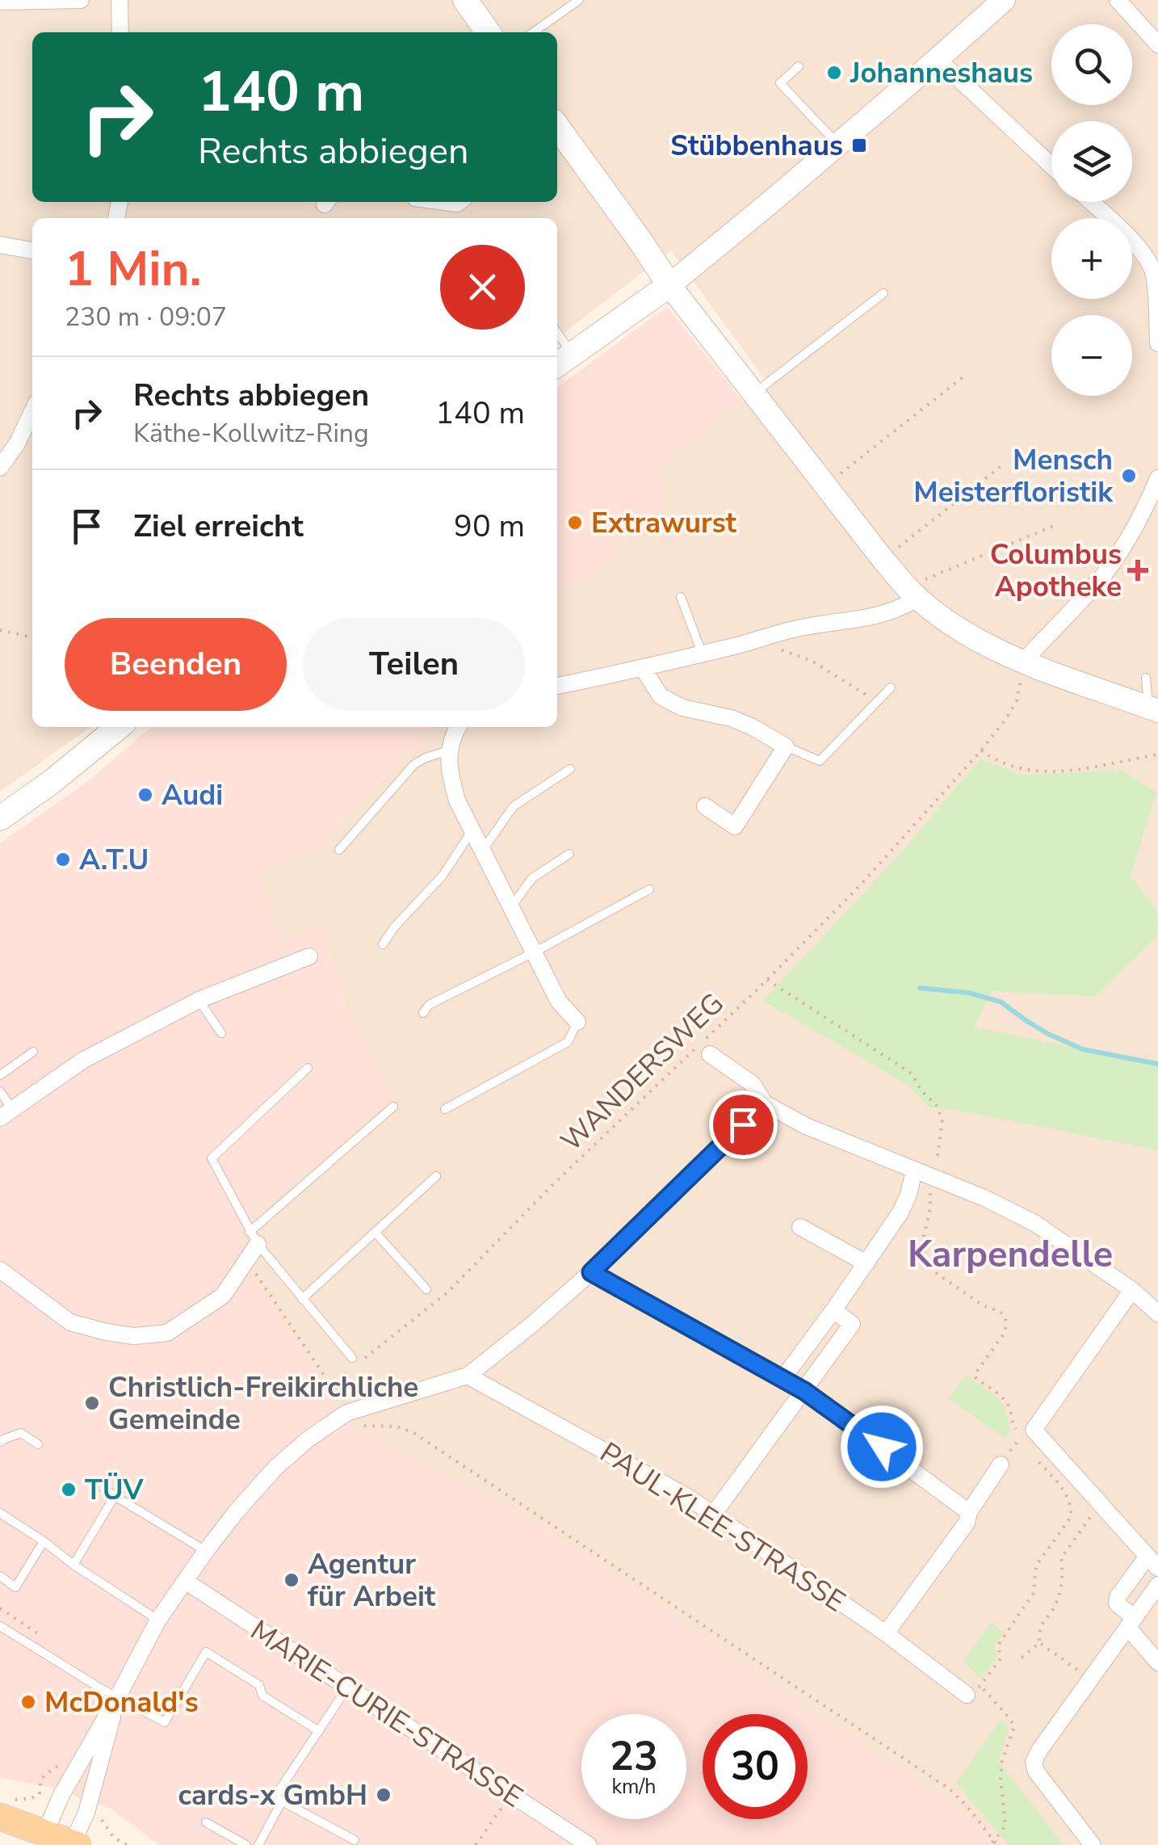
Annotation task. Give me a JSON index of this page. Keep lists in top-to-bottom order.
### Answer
{
  "streets": {
    "street": ["PAUL-KLEE-STRASSE", "MARIE-CURIE-STRASSE"],
    "path": ["WANDERSWEG"]
  },
  "districts": ["Karpendelle"],
  "places": {
    "other": [
      "Johanneshaus",
      "Mensch Meisterfloristik",
      "Extrawurst",
      "Audi",
      "A.T.U",
      "Christlich-Freikirchliche Gemeinde",
      "TÜV",
      "Agentur für Arbeit",
      "McDonald's",
      "cards-x GmbH"
    ],
    "transit": ["Stübbenhaus"],
    "health": ["Columbus Apotheke"]
  },
  "page": {
    "map_buttons": ["+", "−"],
    "turn": ["140 m", "Rechts abbiegen"],
    "heading": ["1 Min.", "230 m · 09:07"],
    "list": [
      {
        "name": "Rechts abbiegen",
        "note": "Käthe-Kollwitz-Ring",
        "value": "140 m"
      },
      {
        "name": "Ziel erreicht",
        "value": "90 m"
      }
    ],
    "buttons": ["Beenden", "Teilen"],
    "speed": "23 km/h",
    "limit": "30"
  }
}
